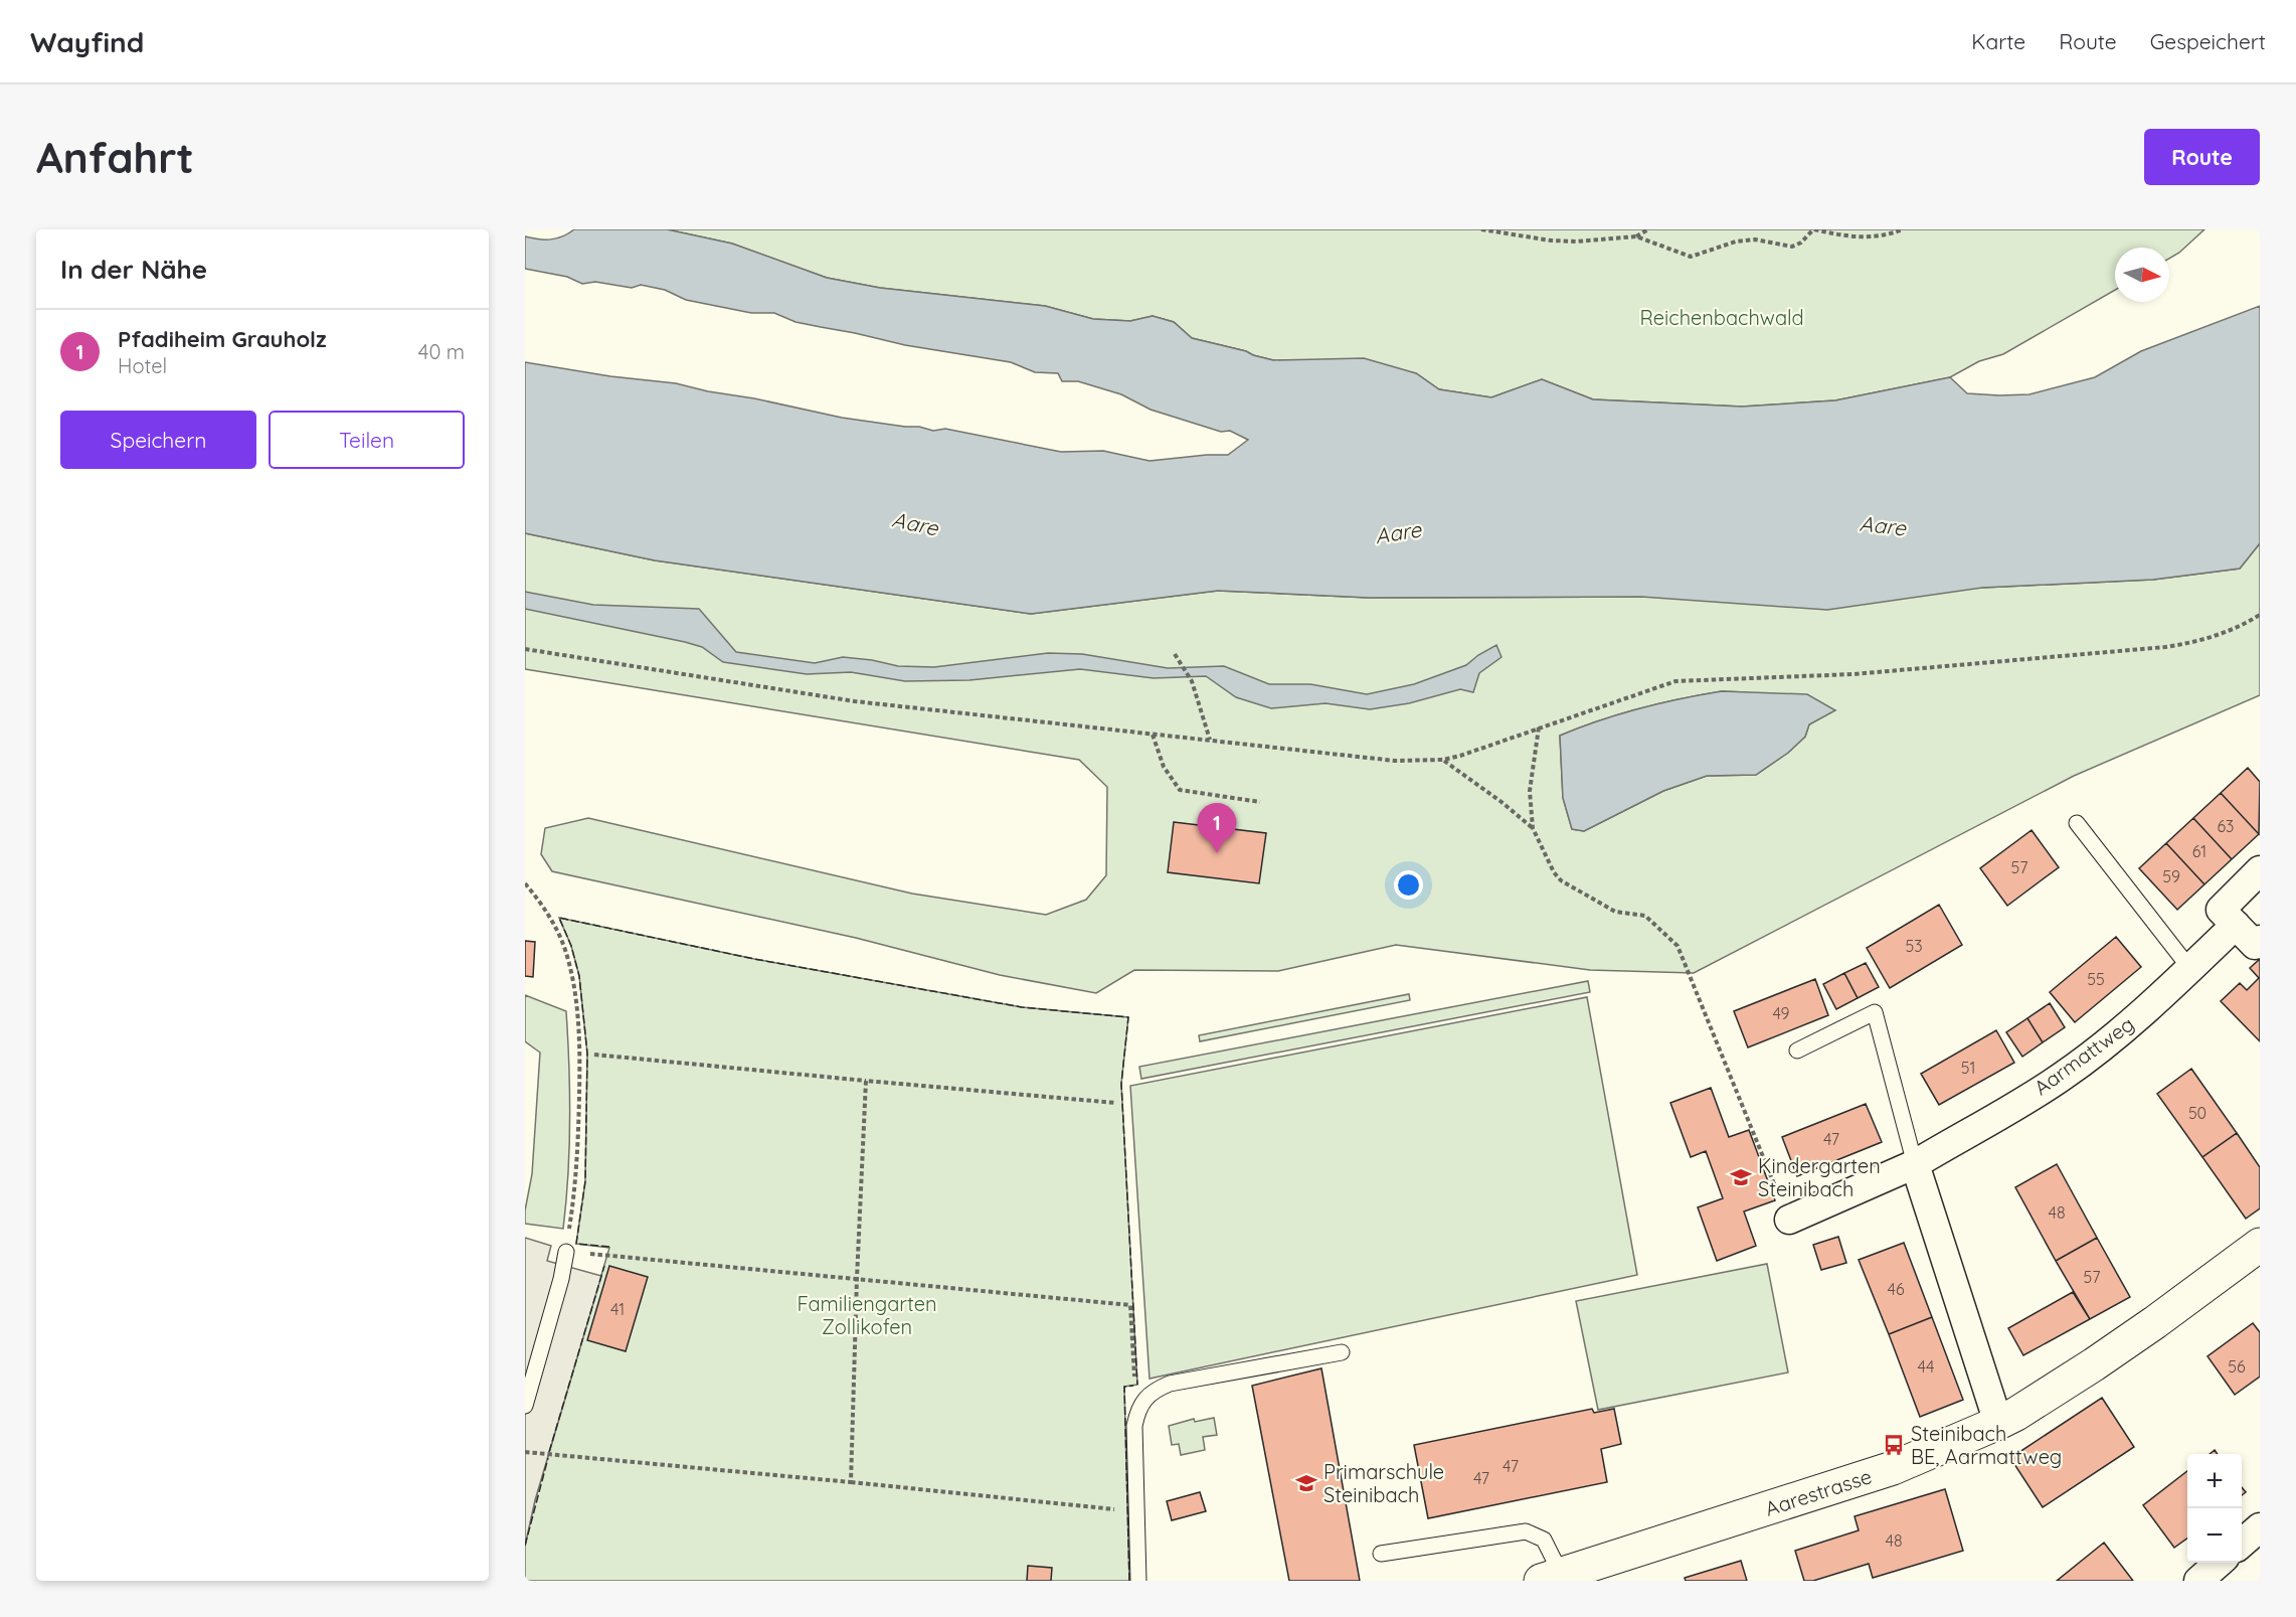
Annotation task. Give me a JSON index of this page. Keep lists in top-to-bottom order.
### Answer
{
  "streets": {
    "street": ["Aarmattweg", "Aarestrasse"]
  },
  "water": ["Aare"],
  "parks": ["Reichenbachwald", "Familiengarten Zollikofen"],
  "places": {
    "school or university": ["Kindergarten Steinibach", "Primarschule Steinibach"],
    "bus stop": ["Steinibach BE, Aarmattweg"]
  },
  "house_numbers": [
    "63",
    "61",
    "57",
    "59",
    "53",
    "55",
    "49",
    "51",
    "50",
    "47",
    "48",
    "57",
    "46",
    "41",
    "44",
    "56",
    "47",
    "47",
    "48"
  ],
  "north": "right",
  "page": {
    "header": "Wayfind",
    "nav": ["Karte", "Route", "Gespeichert"],
    "buttons": [
      "Route",
      ["Speichern", "Teilen"]
    ],
    "title": "Anfahrt",
    "heading": "In der Nähe",
    "list": [
      {
        "mark": "1",
        "name": "Pfadiheim Grauholz",
        "note": "Hotel",
        "value": "40 m"
      }
    ],
    "pins": "1",
    "map_buttons": ["+", "−"]
  }
}
